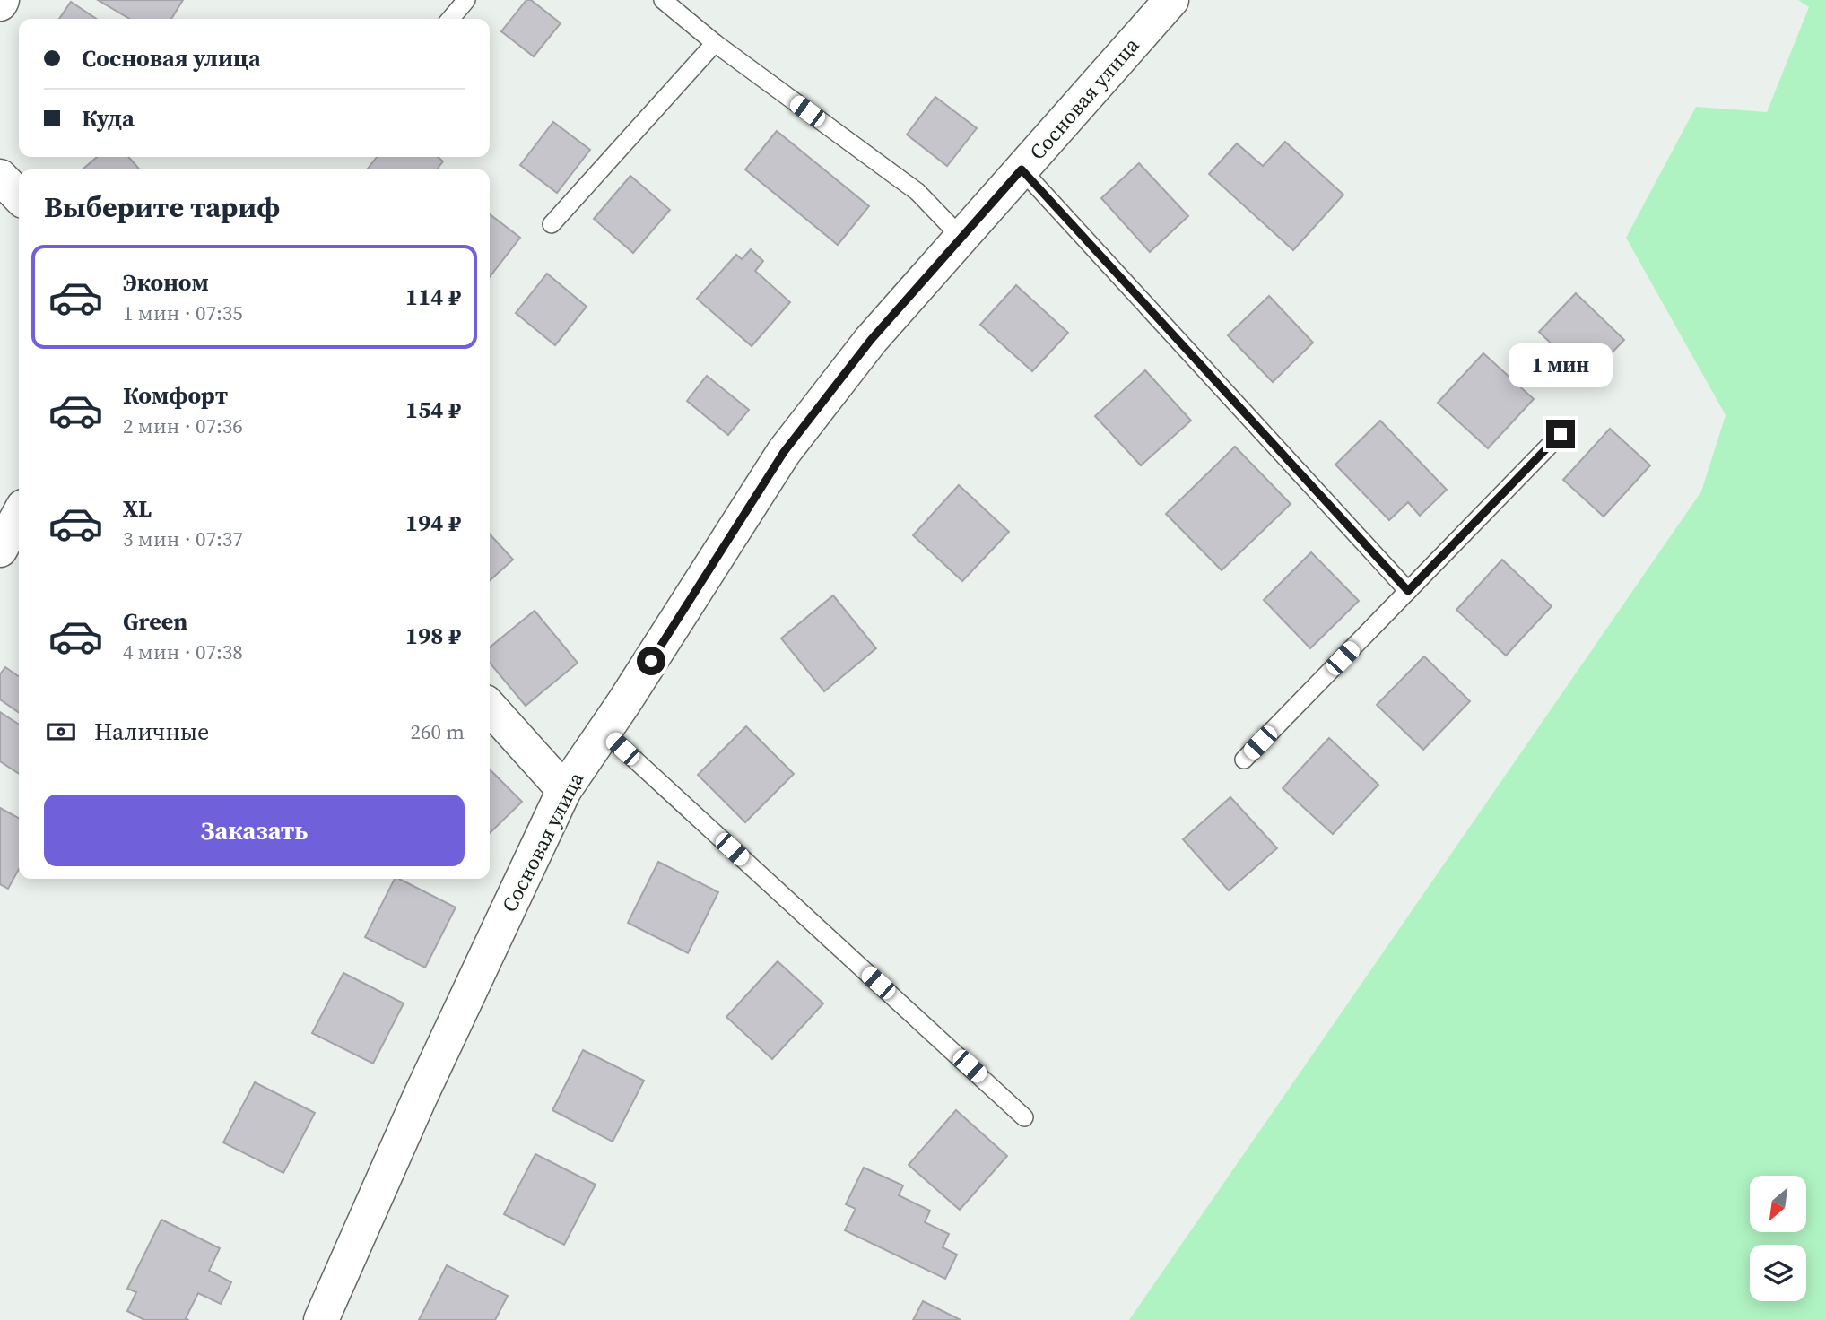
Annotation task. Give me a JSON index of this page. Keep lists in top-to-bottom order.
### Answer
{
  "streets": {
    "street": ["Сосновая улица"]
  },
  "north": "bottom left",
  "page": {
    "banner": ["Сосновая улица", "Куда"],
    "heading": "Выберите тариф",
    "list": [
      {
        "name": "Эконом",
        "note": "1 мин · 07:35",
        "value": "114 ₽"
      },
      {
        "name": "Комфорт",
        "note": "2 мин · 07:36",
        "value": "154 ₽"
      },
      {
        "name": "XL",
        "note": "3 мин · 07:37",
        "value": "194 ₽"
      },
      {
        "name": "Green",
        "note": "4 мин · 07:38",
        "value": "198 ₽"
      }
    ],
    "bubble": "1 мин",
    "pay": ["Наличные", "260 m"],
    "buttons": "Заказать"
  }
}
